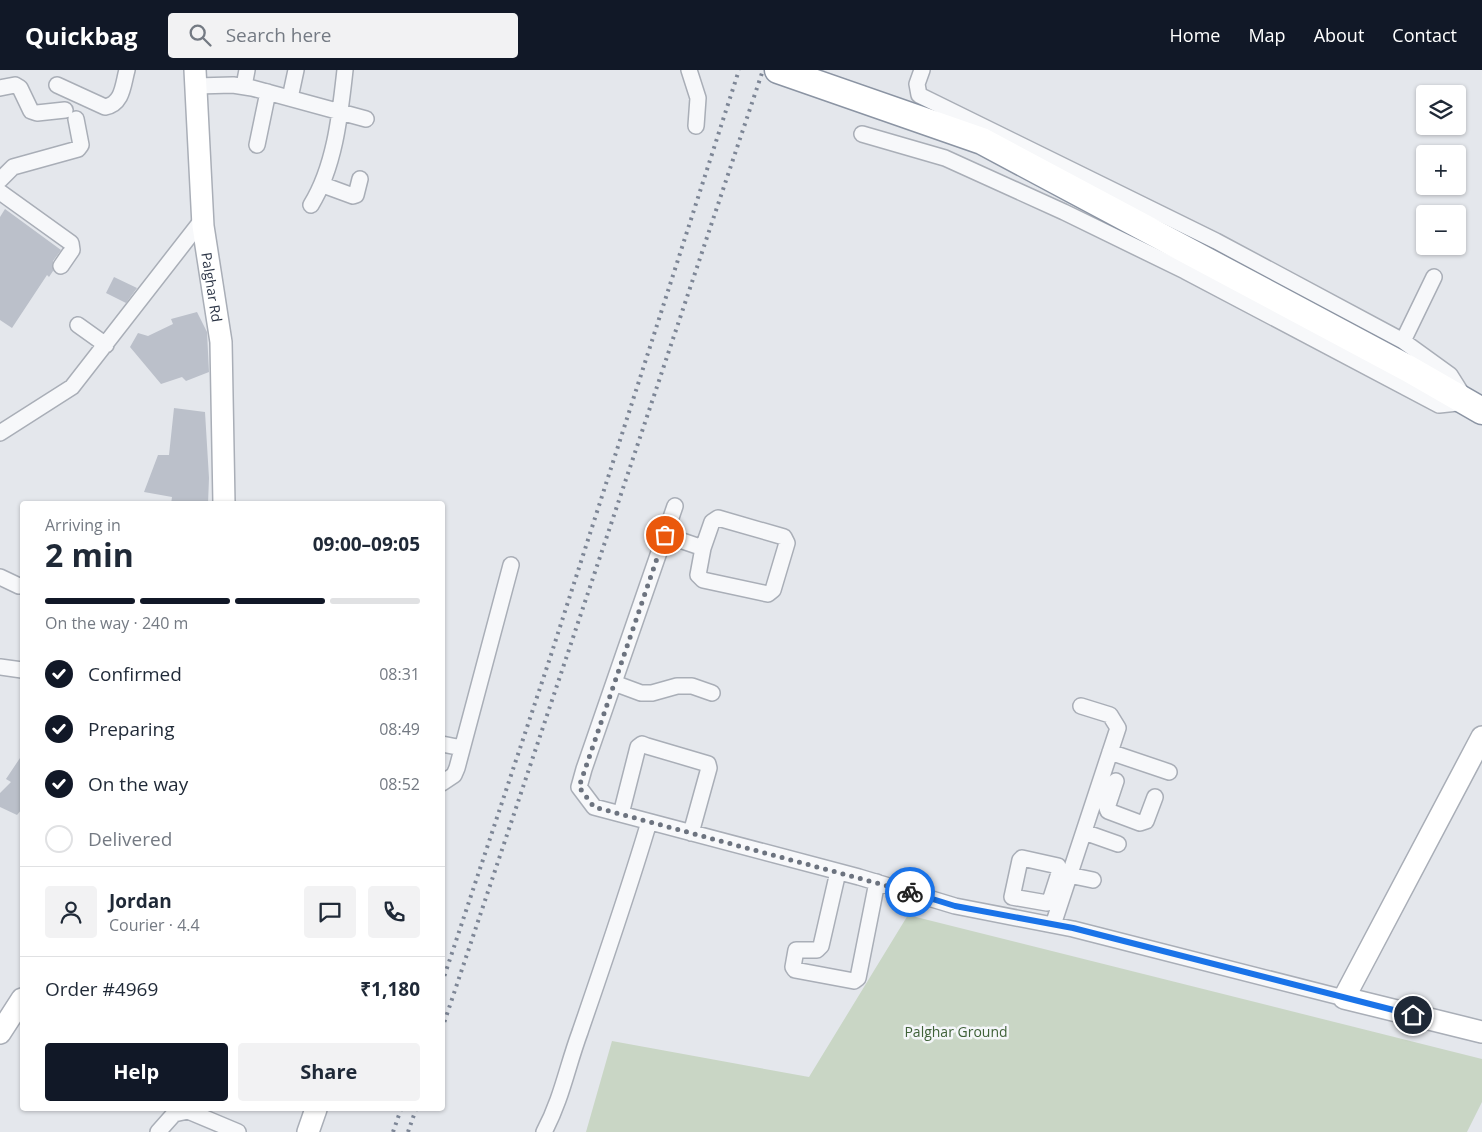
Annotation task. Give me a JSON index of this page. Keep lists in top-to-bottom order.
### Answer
{
  "streets": {
    "main road": ["Palghar Rd"]
  },
  "parks": ["Palghar Ground"],
  "page": {
    "header": "Quickbag",
    "search": "Search here",
    "nav": [
      "Home",
      "Map",
      "About",
      "Contact"
    ],
    "map_buttons": ["+", "−"],
    "heading": ["2 min", "Arriving in", "09:00–09:05"],
    "panel": [
      "Jordan",
      "Courier · 4.4",
      "Order #4969",
      "₹1,180"
    ],
    "bar": "On the way · 240 m",
    "list": [
      ["Confirmed", "08:31"],
      ["Preparing", "08:49"],
      ["On the way", "08:52"],
      "Delivered"
    ],
    "buttons": ["Help", "Share"]
  }
}
